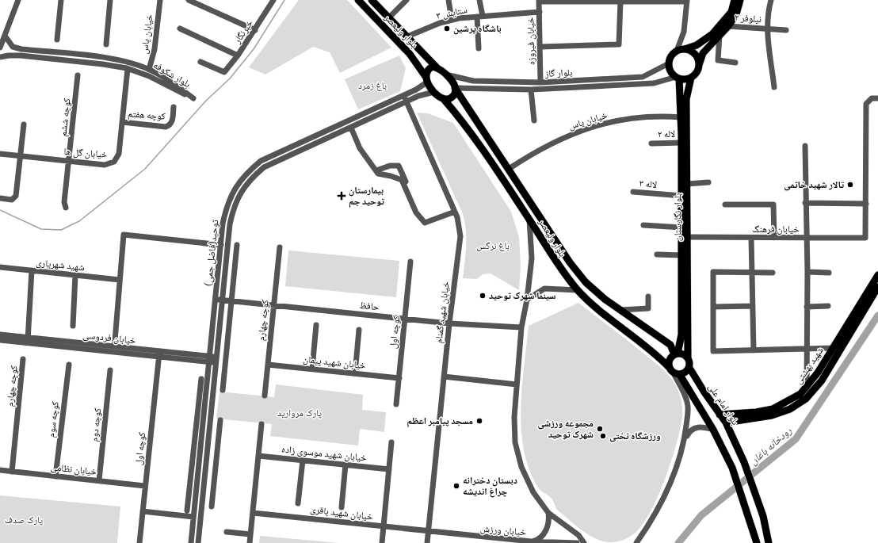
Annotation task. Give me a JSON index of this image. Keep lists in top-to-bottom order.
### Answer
{
  "streets": {
    "main road": [
      "بلوار ولیعصر",
      "بلوار نگارستان",
      "شهید بهشتی",
      "بلوار امام علی"
    ],
    "street": [
      "ستایش ۳",
      "نیلوفر ۲",
      "خبرنگار",
      "خیابان یاس",
      "خیابان فیروزه",
      "بلوار گاز",
      "بلوار شکوفه",
      "کوچه هفتم",
      "کوچه ششم",
      "لاله ۲",
      "خیابان گل ها",
      "لاله ۳",
      "خیابان فرهنگ",
      "توحید(فاضل جمی)",
      "شهید شهریاری",
      "حافظ",
      "خیابان شهید گمنام",
      "کوچه چهارم",
      "کوچه اول",
      "خیابان فردوسی",
      "خیابان شهید پیمان",
      "کوچه سوم",
      "کوچه دوم",
      "خیابان شهید موسوی زاده",
      "خیابان نظامی",
      "خیابان شهید باقری",
      "خیابان ورزش"
    ]
  },
  "crossings": [
    ["ستایش ۳", "بلوار ولیعصر"],
    ["ستایش ۳", "خیابان فیروزه"],
    ["بلوار ولیعصر", "خیابان یاس"],
    ["بلوار ولیعصر", "بلوار گاز"],
    ["بلوار ولیعصر", "بلوار نگارستان"],
    ["بلوار ولیعصر", "توحید(فاضل جمی)"],
    ["بلوار ولیعصر", "بلوار امام علی"],
    ["خیابان یاس", "بلوار شکوفه"],
    ["خیابان یاس", "بلوار نگارستان"],
    ["خیابان فیروزه", "بلوار گاز"],
    ["بلوار گاز", "بلوار نگارستان"],
    ["بلوار شکوفه", "خیابان گل ها"],
    ["کوچه هفتم", "خیابان گل ها"],
    ["کوچه ششم", "خیابان گل ها"],
    ["لاله ۲", "بلوار نگارستان"],
    ["لاله ۳", "بلوار نگارستان"],
    ["بلوار نگارستان", "خیابان فرهنگ"],
    ["بلوار نگارستان", "بلوار امام علی"],
    ["توحید(فاضل جمی)", "حافظ"],
    ["توحید(فاضل جمی)", "خیابان شهید گمنام"],
    ["توحید(فاضل جمی)", "خیابان فردوسی"],
    ["حافظ", "خیابان شهید گمنام"],
    ["حافظ", "کوچه چهارم"],
    ["حافظ", "کوچه اول"],
    ["خیابان شهید گمنام", "خیابان شهید باقری"],
    ["خیابان شهید گمنام", "خیابان ورزش"],
    ["کوچه چهارم", "خیابان شهید پیمان"],
    ["کوچه چهارم", "خیابان نظامی"],
    ["کوچه اول", "خیابان فردوسی"],
    ["کوچه اول", "خیابان شهید پیمان"],
    ["کوچه اول", "خیابان نظامی"],
    ["شهید بهشتی", "بلوار امام علی"],
    ["کوچه سوم", "خیابان نظامی"],
    ["کوچه دوم", "خیابان نظامی"],
    ["خیابان شهید باقری", "خیابان ورزش"]
  ],
  "water": ["رودخانه باغان"],
  "parks": [
    "باغ زمرد",
    "باغ نرگس",
    "پارک مروارید",
    "پارک صدف"
  ],
  "places": {
    "other": [
      "باشگاه پرشین",
      "تالار شهید خاتمی",
      "سینما شهرک توحید",
      "مسجد پیامبر اعظم",
      "مجموعه ورزشی شهرک توحید",
      "ورزشگاه تختی",
      "دبستان دخترانه چراغ اندیشه"
    ],
    "health": ["بیمارستان توحید جم"]
  }
}
